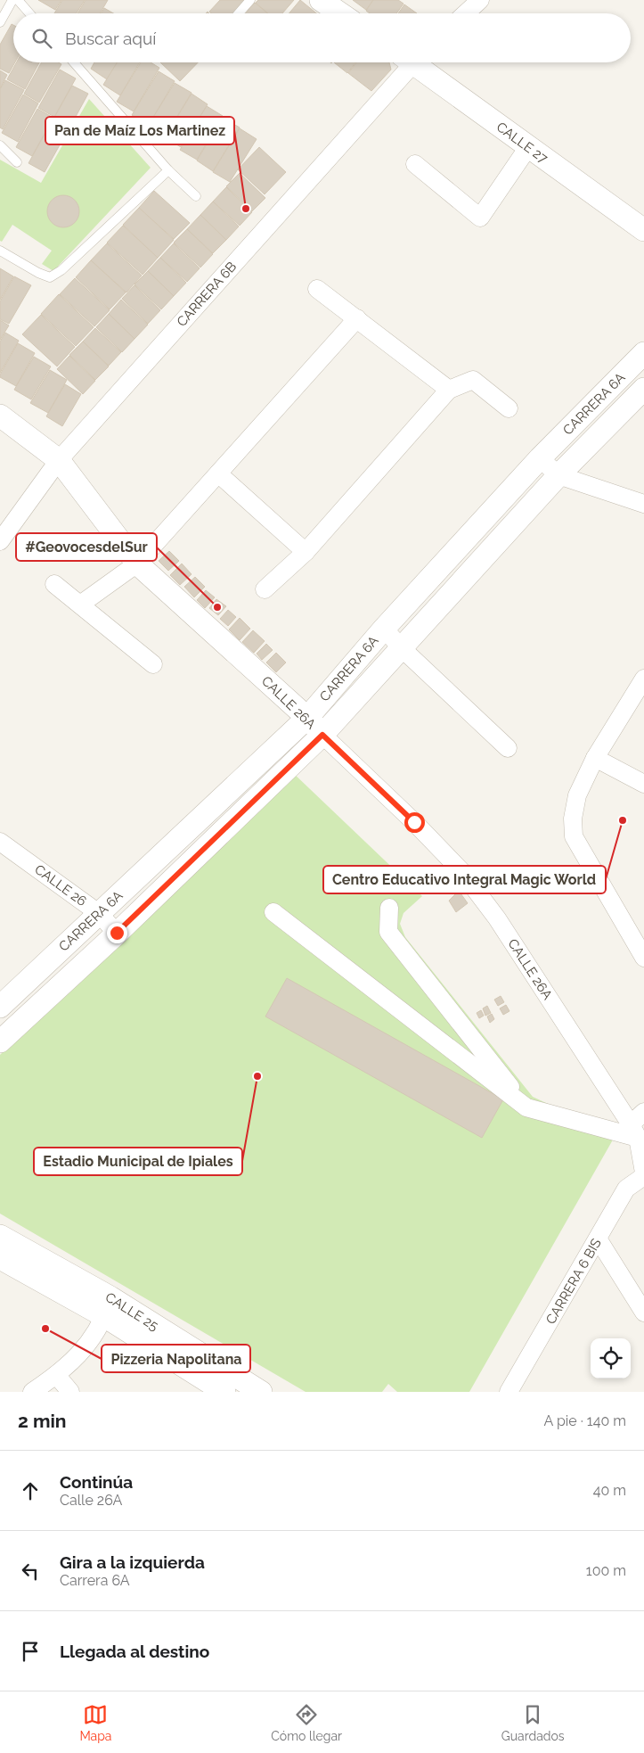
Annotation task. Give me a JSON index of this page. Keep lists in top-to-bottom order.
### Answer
{
  "streets": {
    "street": [
      "CALLE 27",
      "CARRERA 6B",
      "CARRERA 6A",
      "CALLE 26A",
      "CALLE 26",
      "CARRERA 6 BIS",
      "CALLE 25"
    ]
  },
  "crossings": [
    ["CARRERA 6B", "CALLE 26A"],
    ["CARRERA 6A", "CALLE 26A"],
    ["CARRERA 6A", "CALLE 26"]
  ],
  "places": [
    "Pan de Maíz Los Martinez",
    "#GeovocesdelSur",
    "Centro Educativo Integral Magic World",
    "Estadio Municipal de Ipiales",
    "Pizzeria Napolitana"
  ],
  "page": {
    "search": "Buscar aquí",
    "heading": ["2 min", "A pie · 140 m"],
    "list": [
      ["Continúa", "Calle 26A", "40 m"],
      ["Gira a la izquierda", "Carrera 6A", "100 m"],
      "Llegada al destino"
    ],
    "nav": ["Mapa", "Cómo llegar", "Guardados"]
  }
}
